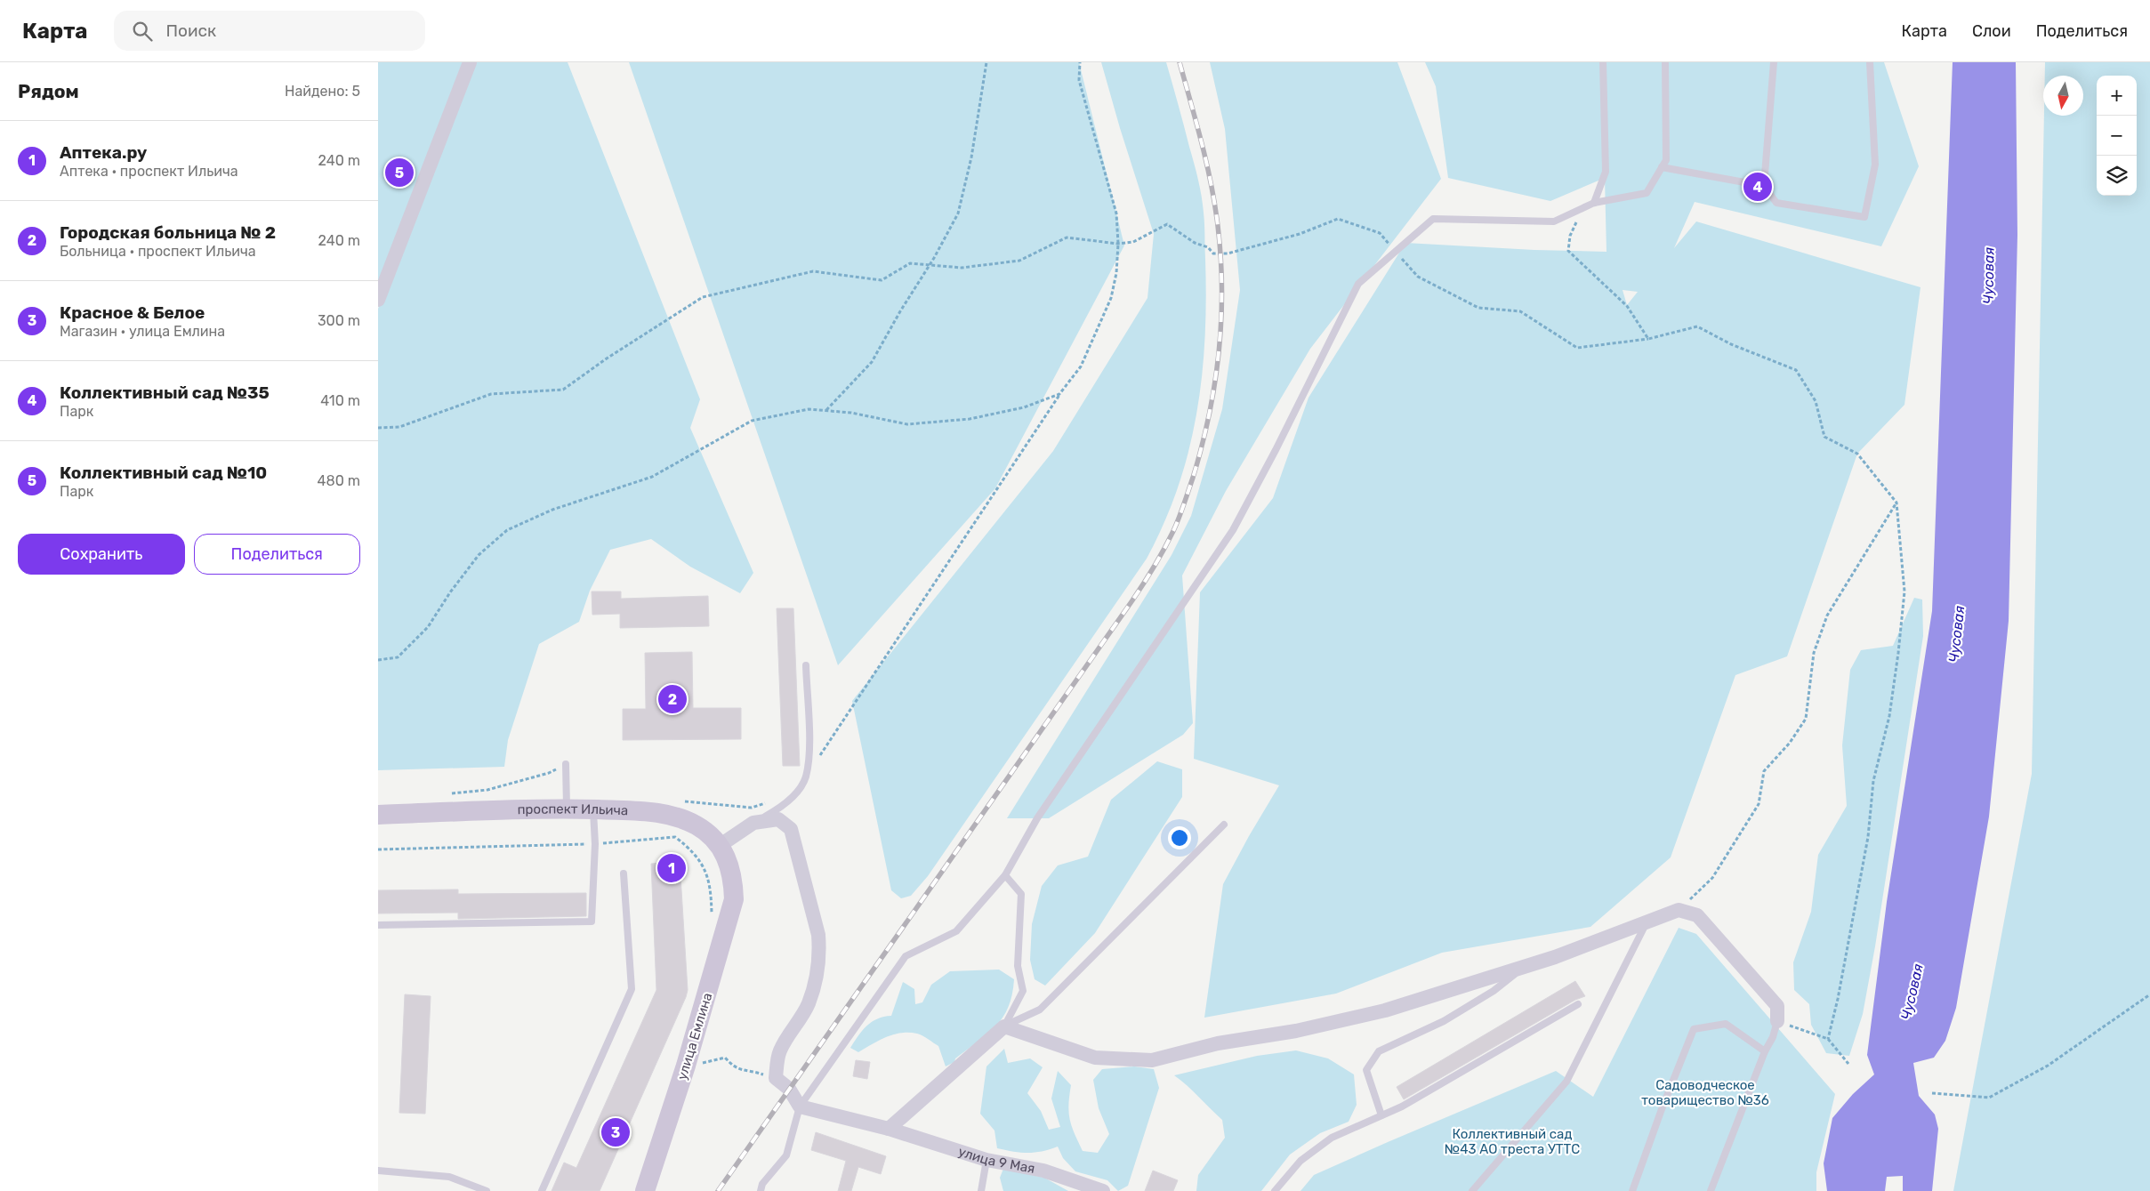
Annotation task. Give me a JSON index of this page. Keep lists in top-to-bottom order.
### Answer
{
  "streets": {
    "street": ["проспект Ильича", "улица Емлина", "улица 9 Мая"]
  },
  "crossings": [
    ["проспект Ильича", "улица Емлина"]
  ],
  "water": ["Чусовая"],
  "parks": ["Садоводческое товарищество №36", "Коллективный сад №43 АО треста УТТС"],
  "north": "bottom",
  "page": {
    "header": "Карта",
    "search": "Поиск",
    "nav": ["Карта", "Слои", "Поделиться"],
    "heading": ["Рядом", "Найдено: 5"],
    "map_buttons": ["+", "−"],
    "list": [
      {
        "mark": "1",
        "name": "Аптека.ру",
        "note": "Аптека · проспект Ильича",
        "value": "240 m"
      },
      {
        "mark": "2",
        "name": "Городская больница № 2",
        "note": "Больница · проспект Ильича",
        "value": "240 m"
      },
      {
        "mark": "3",
        "name": "Красное & Белое",
        "note": "Магазин · улица Емлина",
        "value": "300 m"
      },
      {
        "mark": "4",
        "name": "Коллективный сад №35",
        "note": "Парк",
        "value": "410 m"
      },
      {
        "mark": "5",
        "name": "Коллективный сад №10",
        "note": "Парк",
        "value": "480 m"
      }
    ],
    "pins": [
      "5",
      "4",
      "2",
      "1",
      "3"
    ],
    "buttons": ["Сохранить", "Поделиться"]
  }
}
